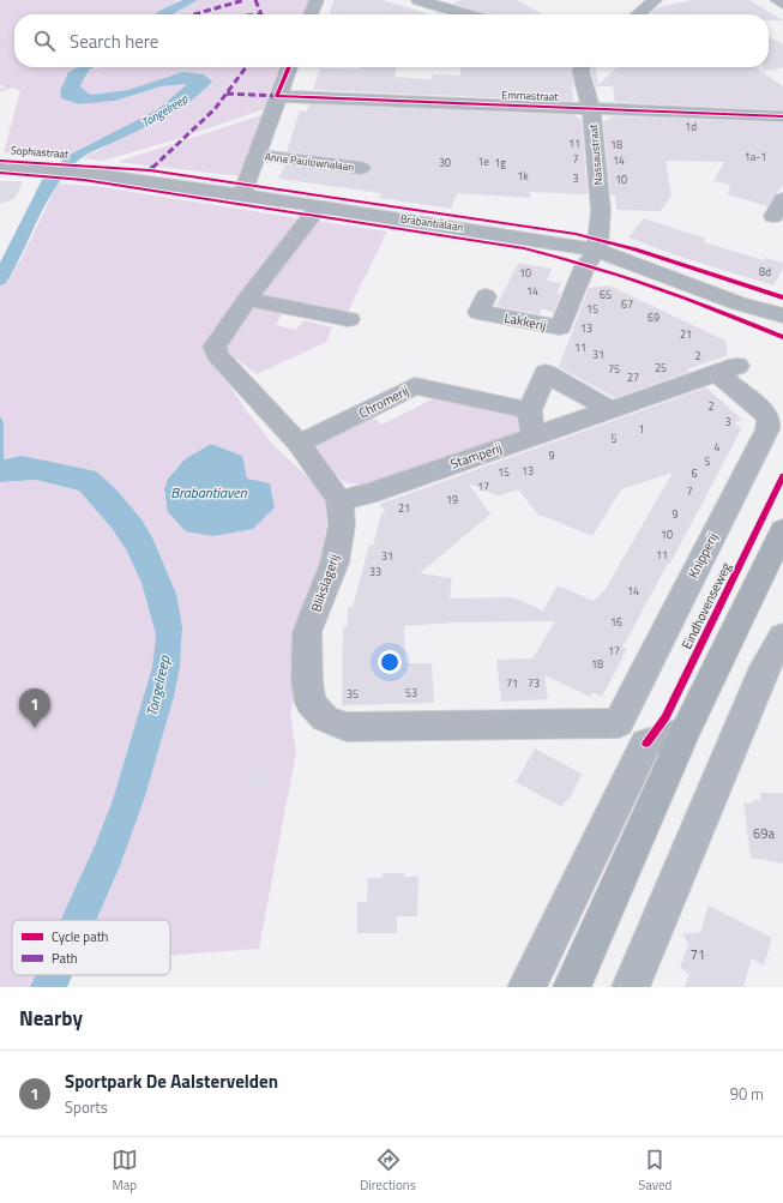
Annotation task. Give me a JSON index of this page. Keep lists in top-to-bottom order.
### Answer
{
  "streets": {
    "street": [
      "Emmastraat",
      "Sophiastraat",
      "Nassaustraat",
      "Anna Paulownalaan",
      "Brabantialaan",
      "Lakkerij",
      "Chromerij",
      "Stamperij",
      "Knipperij",
      "Blikslagerij"
    ],
    "cycle path": ["Eindhovenseweg"]
  },
  "crossings": [
    ["Emmastraat", "Nassaustraat"],
    ["Emmastraat", "Anna Paulownalaan"],
    ["Sophiastraat", "Brabantialaan"],
    ["Nassaustraat", "Brabantialaan"],
    ["Nassaustraat", "Lakkerij"],
    ["Anna Paulownalaan", "Brabantialaan"],
    ["Brabantialaan", "Lakkerij"],
    ["Stamperij", "Knipperij"],
    ["Stamperij", "Blikslagerij"],
    ["Knipperij", "Blikslagerij"]
  ],
  "water": ["Tongelreep", "Brabantiaven"],
  "house_numbers": [
    "1d",
    "11",
    "18",
    "1a-1",
    "7",
    "14",
    "1e",
    "30",
    "1g",
    "1k",
    "3",
    "10",
    "8d",
    "10",
    "14",
    "65",
    "67",
    "15",
    "69",
    "13",
    "21",
    "11",
    "31",
    "2",
    "25",
    "75",
    "27",
    "2",
    "3",
    "1",
    "5",
    "4",
    "9",
    "5",
    "13",
    "15",
    "6",
    "17",
    "7",
    "19",
    "21",
    "9",
    "10",
    "11",
    "31",
    "33",
    "14",
    "16",
    "17",
    "18",
    "71",
    "73",
    "53",
    "35",
    "69a",
    "71"
  ],
  "legend": ["Cycle path", "Path"],
  "page": {
    "search": "Search here",
    "pins": "1",
    "heading": "Nearby",
    "list": [
      {
        "mark": "1",
        "name": "Sportpark De Aalstervelden",
        "note": "Sports",
        "value": "90 m"
      }
    ],
    "nav": ["Map", "Directions", "Saved"]
  }
}
